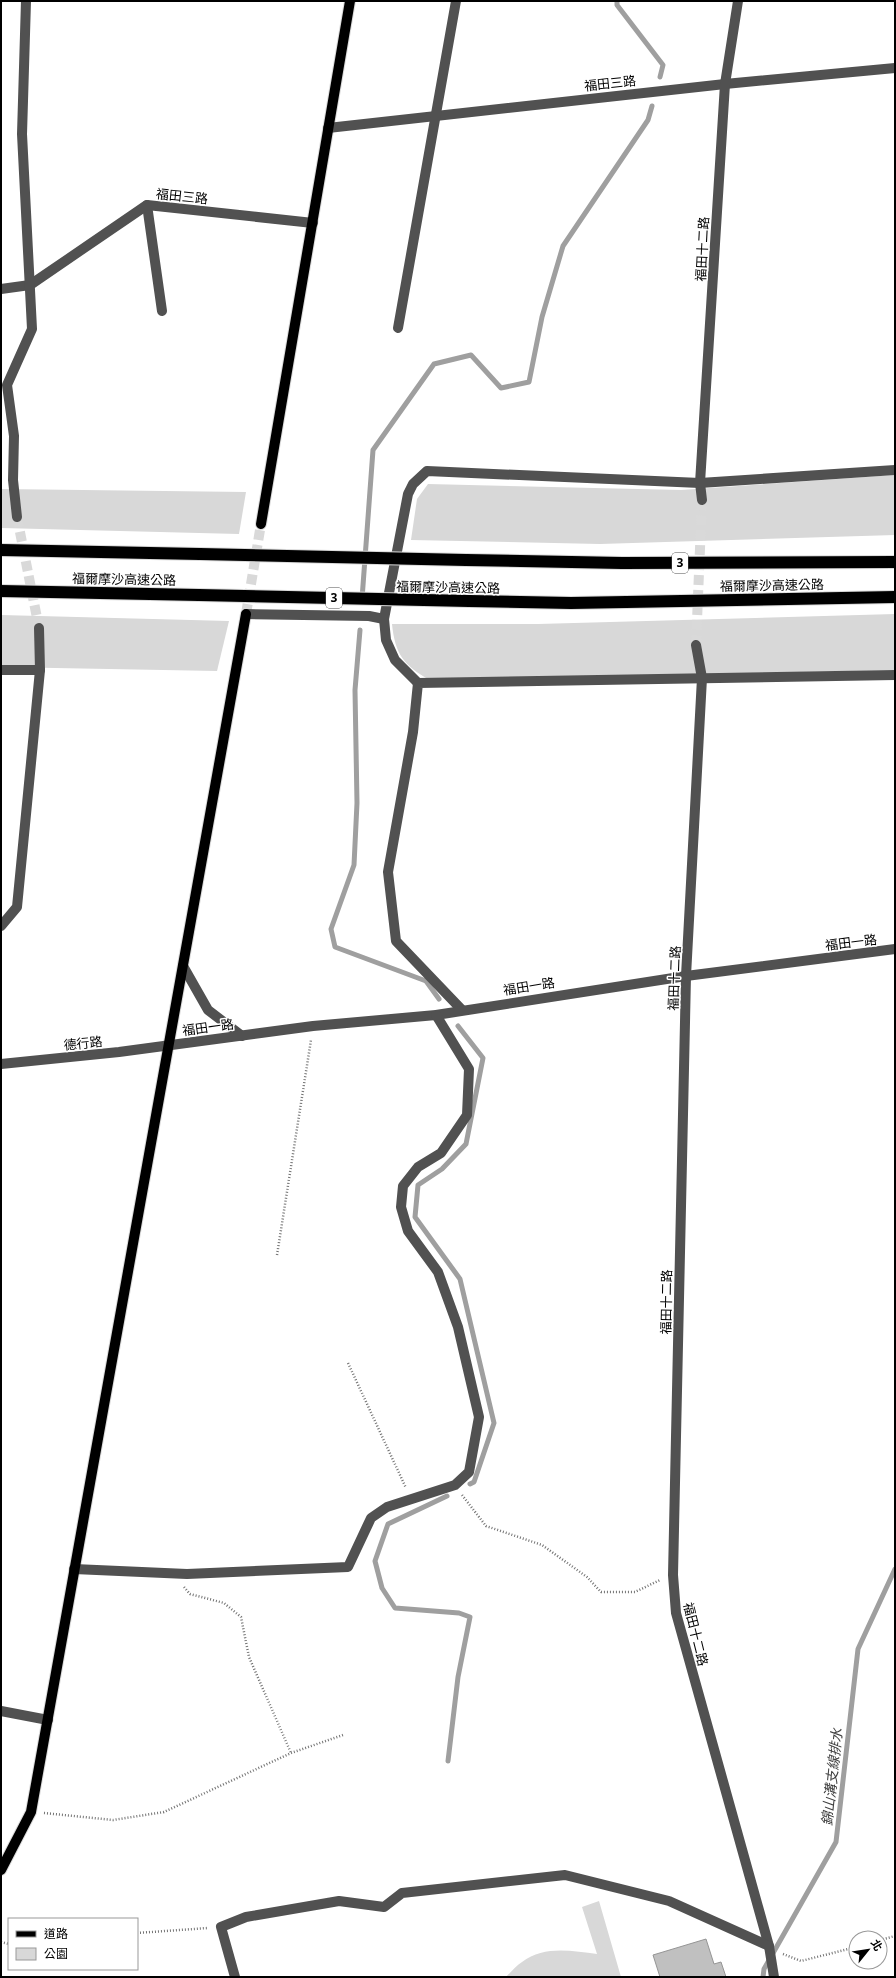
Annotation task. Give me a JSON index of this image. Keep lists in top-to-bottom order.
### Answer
{
  "streets": {
    "highway": ["3", "福爾摩沙高速公路"],
    "street": [
      "福田三路",
      "福田十二路",
      "福田一路",
      "德行路"
    ]
  },
  "crossings": [
    ["福田三路", "福田十二路"],
    ["福田十二路", "福田一路"],
    ["福田一路", "德行路"]
  ],
  "water": ["錦山溝支線排水"],
  "legend": ["道路", "公園"],
  "north": "top right"
}
